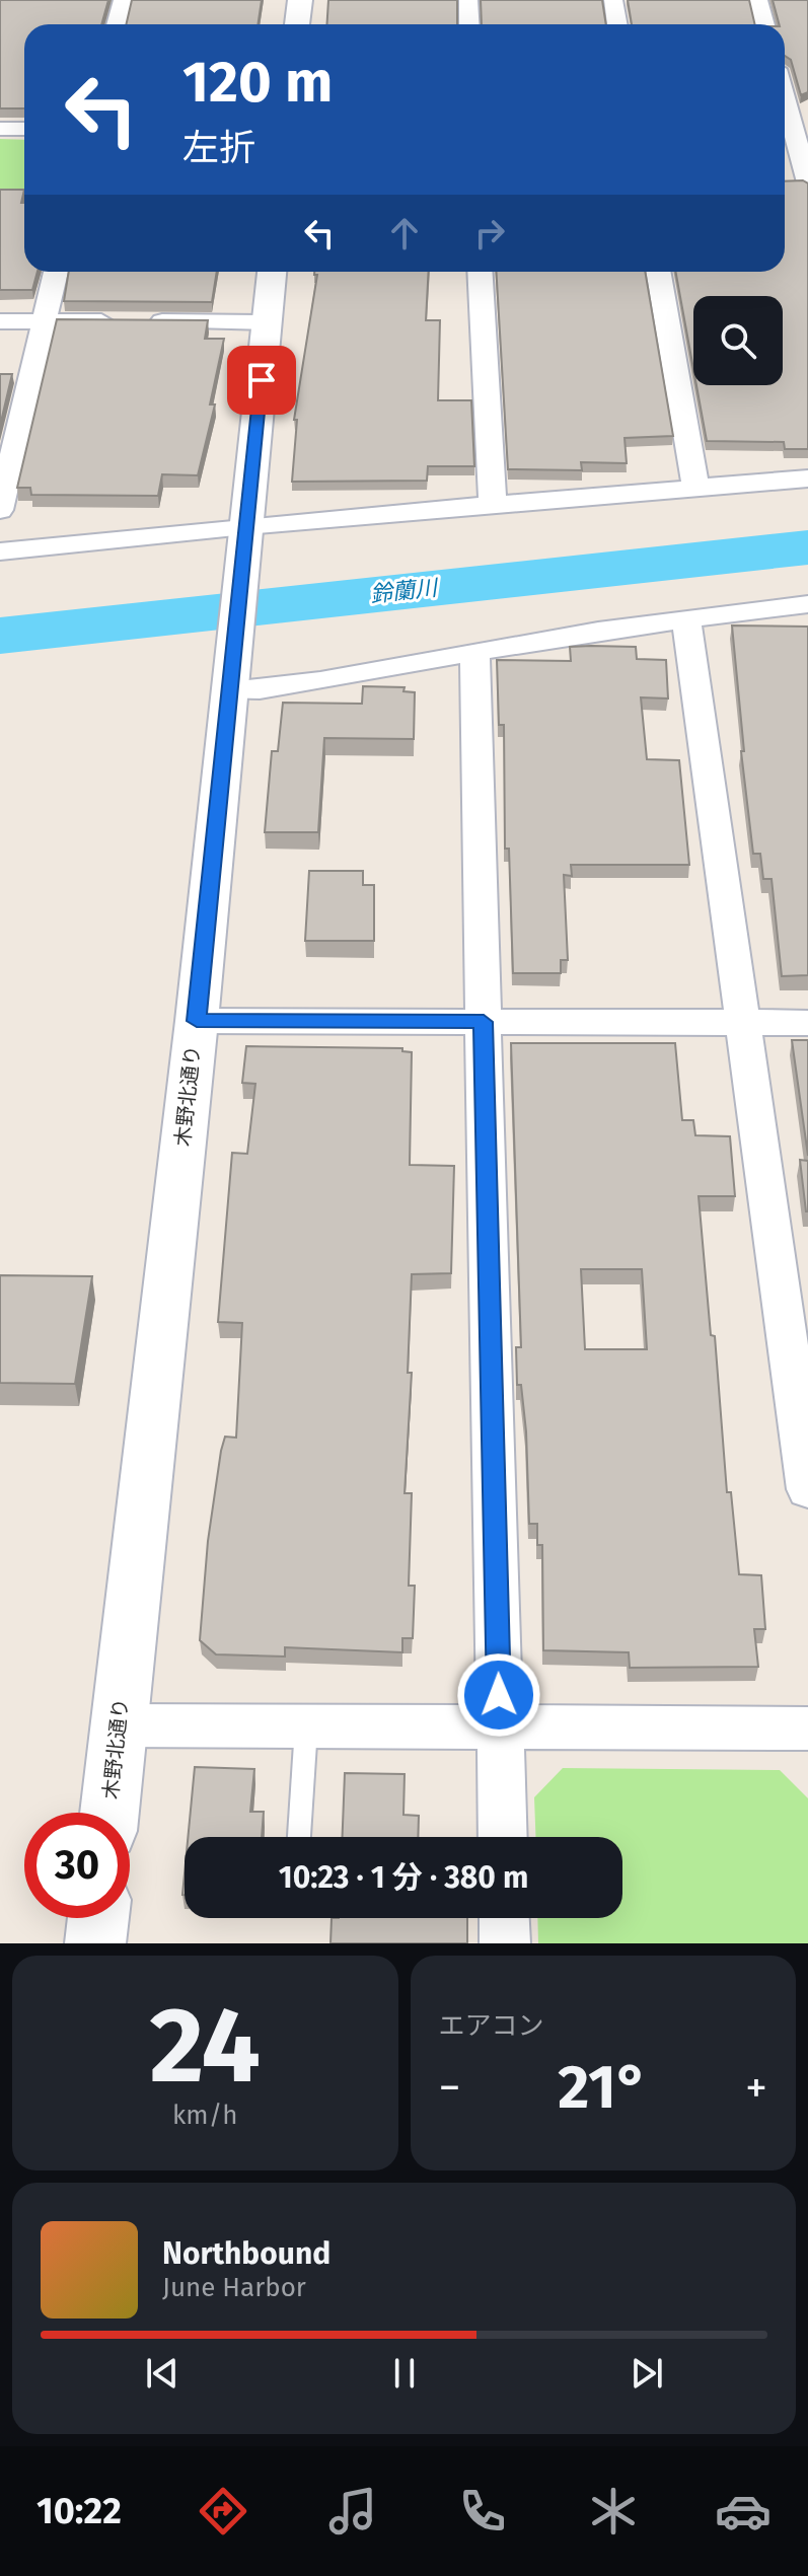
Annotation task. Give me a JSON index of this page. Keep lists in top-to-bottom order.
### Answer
{
  "streets": {
    "street": ["木野北通り"]
  },
  "water": ["鈴蘭川"],
  "page": {
    "turn": ["120 m", "左折"],
    "limit": "30",
    "trip": "10:23 · 1 分 · 380 m",
    "tile": [
      ["24", "km/h"],
      "エアコン"
    ],
    "heat": ["−", "21°", "+"],
    "song": ["Northbound", "June Harbor"],
    "tabs": "10:22"
  }
}
